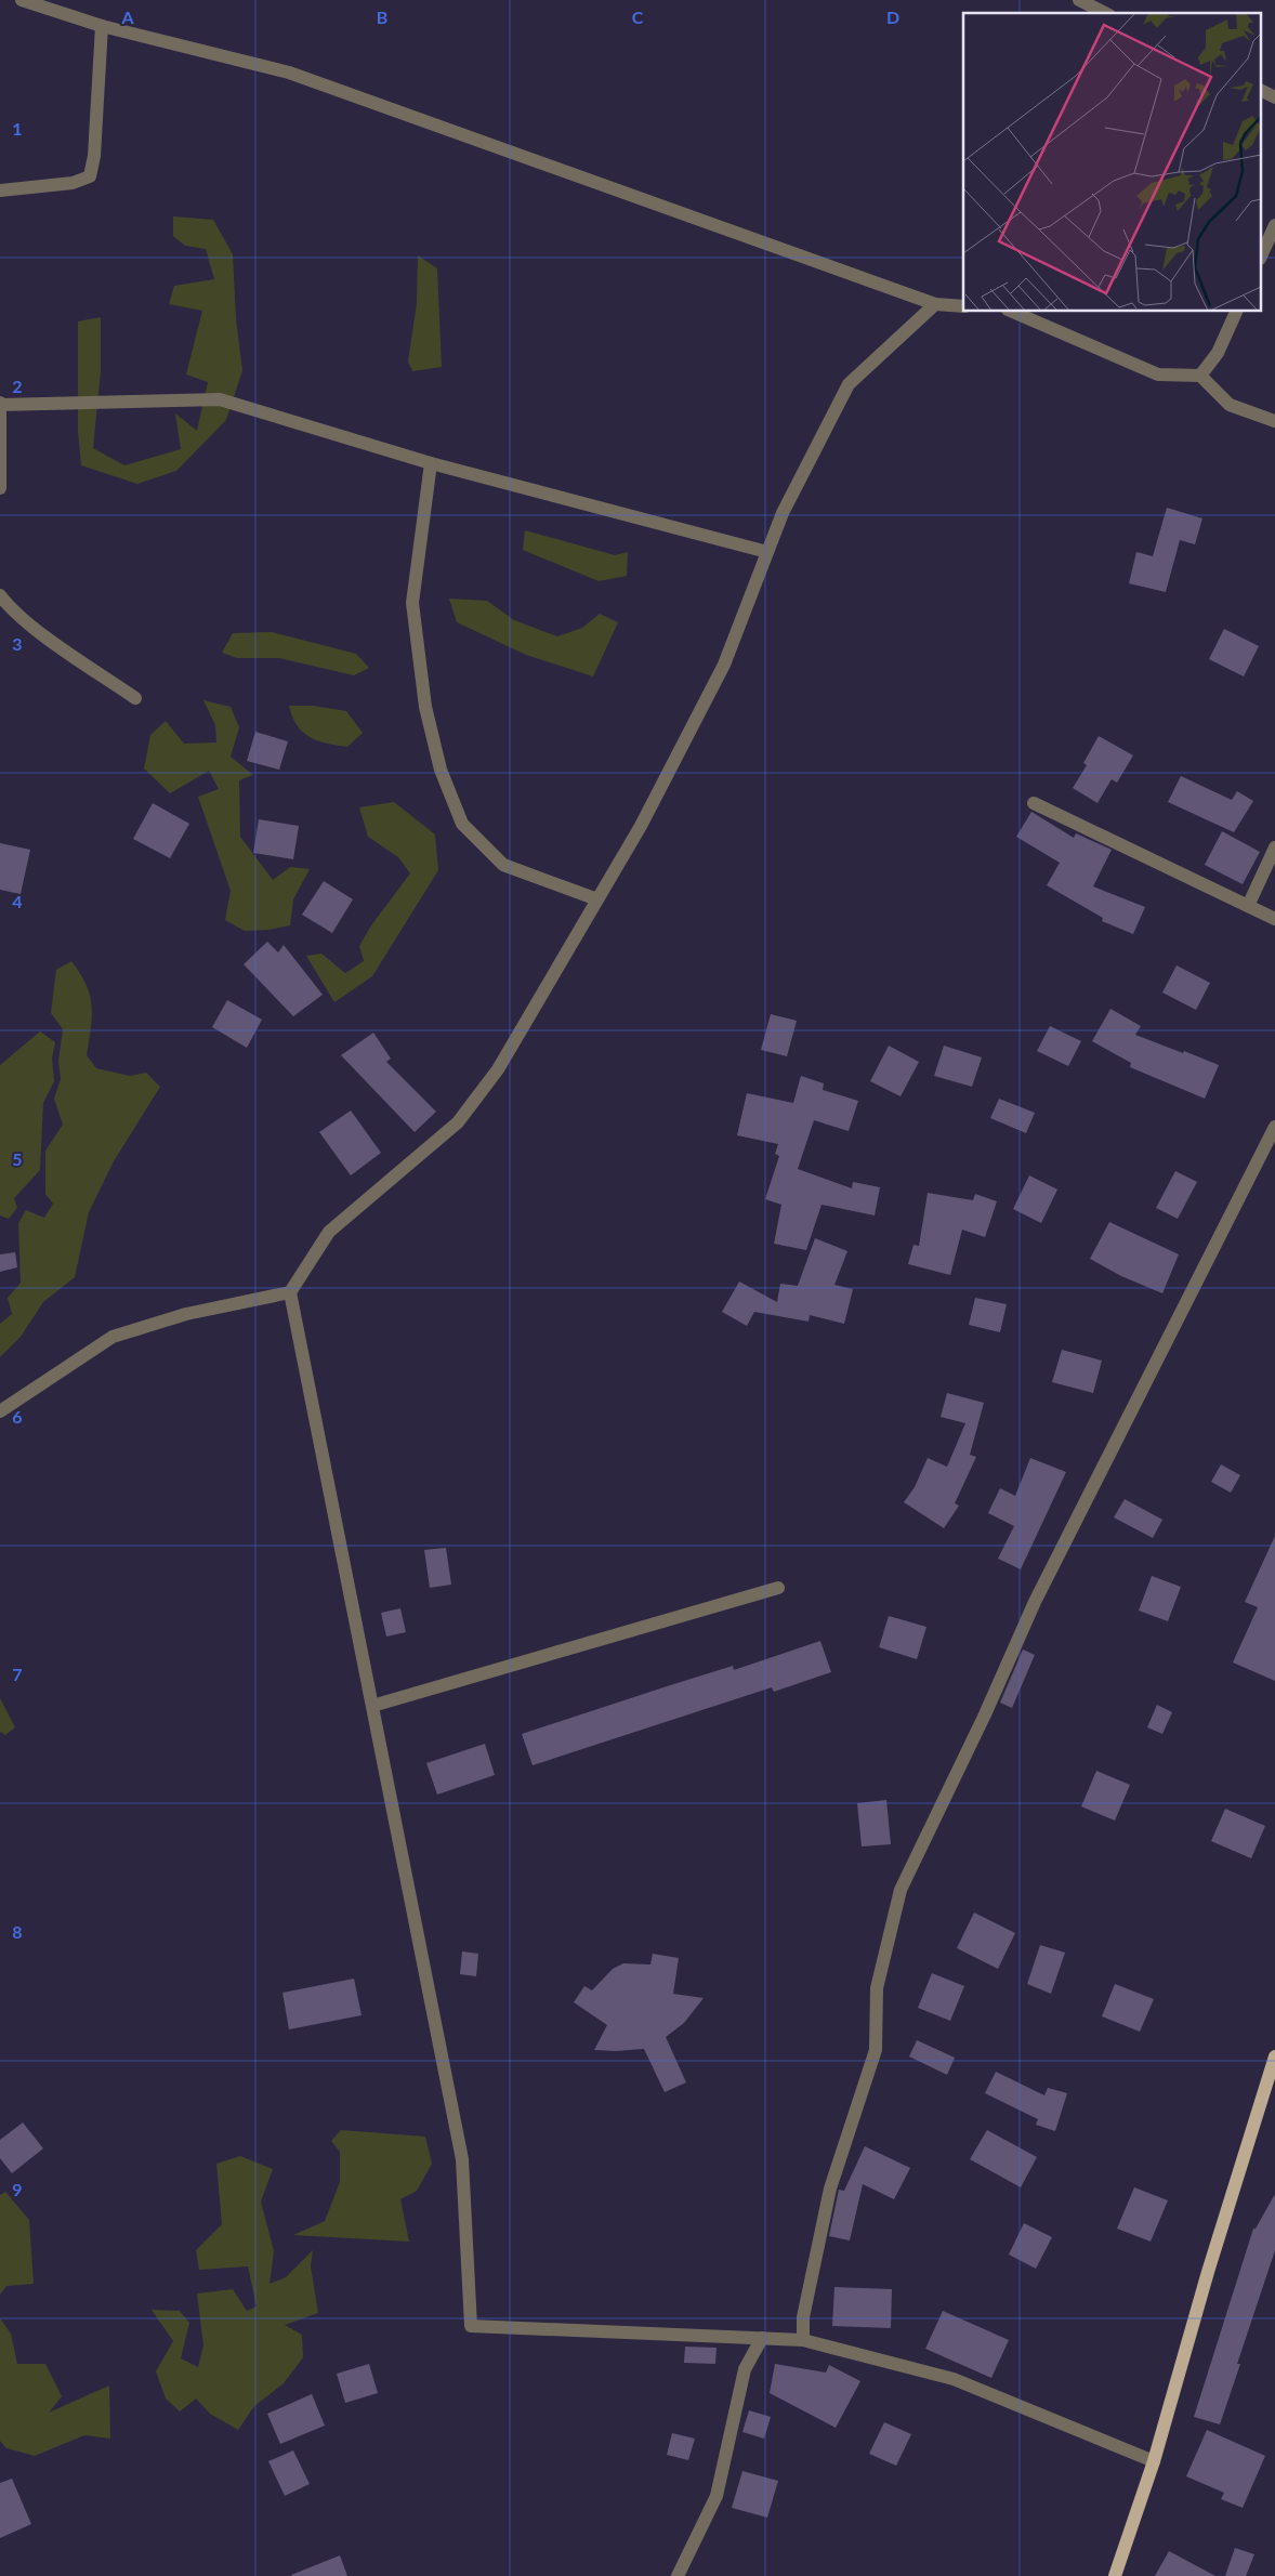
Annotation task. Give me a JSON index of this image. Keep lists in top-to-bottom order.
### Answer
{
  "grid": {
    "columns": [
      "A",
      "B",
      "C",
      "D"
    ],
    "rows": [
      "1",
      "2",
      "3",
      "4",
      "5",
      "6",
      "7",
      "8",
      "9"
    ]
  }
}
